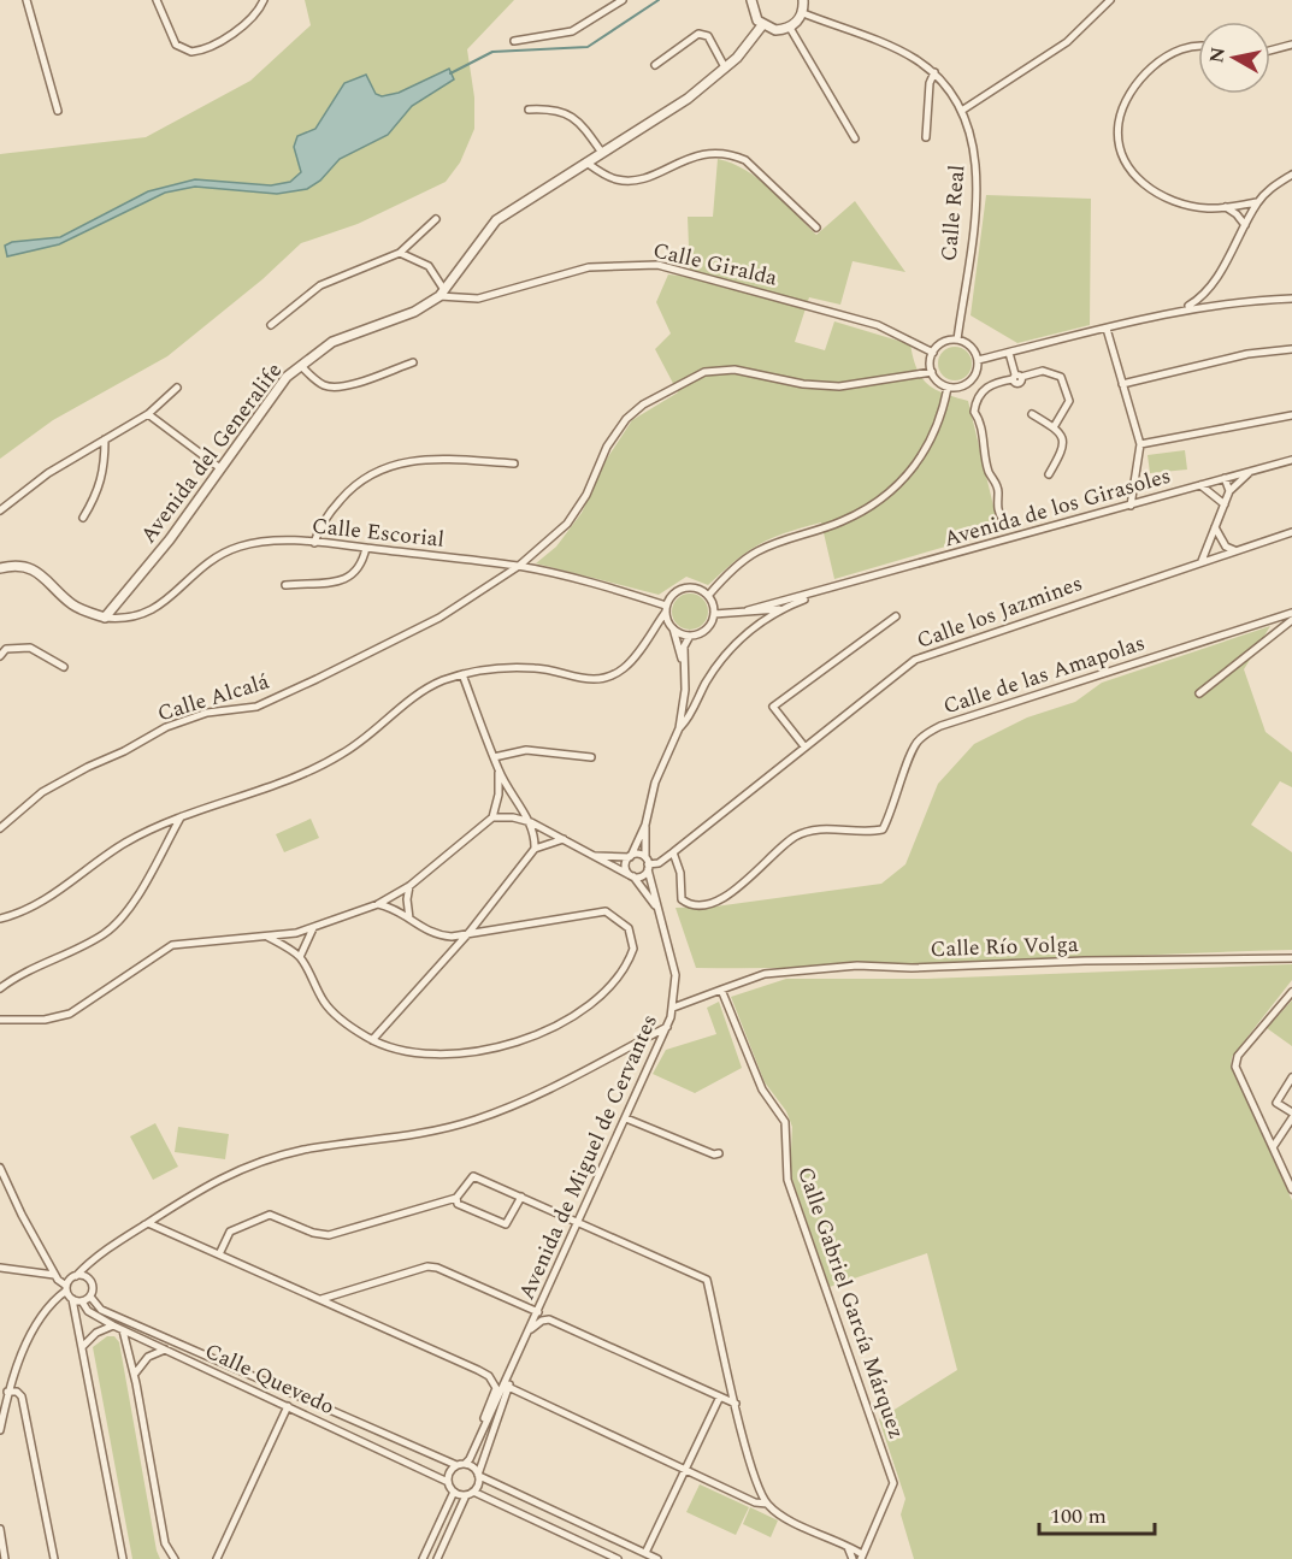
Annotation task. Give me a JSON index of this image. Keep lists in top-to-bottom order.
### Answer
{
  "streets": {
    "street": [
      "Calle Real",
      "Calle Giralda",
      "Avenida del Generalife",
      "Avenida de los Girasoles",
      "Calle Escorial",
      "Calle los Jazmines",
      "Calle de las Amapolas",
      "Calle Alcalá",
      "Calle Río Volga",
      "Avenida de Miguel de Cervantes",
      "Calle Gabriel García Márquez",
      "Calle Quevedo"
    ]
  },
  "crossings": [
    ["Calle Real", "Calle Giralda"],
    ["Calle Real", "Calle Alcalá"],
    ["Calle Giralda", "Avenida del Generalife"],
    ["Calle Giralda", "Calle Alcalá"],
    ["Avenida del Generalife", "Calle Escorial"],
    ["Avenida de los Girasoles", "Calle Escorial"],
    ["Avenida de los Girasoles", "Avenida de Miguel de Cervantes"],
    ["Calle Escorial", "Calle Alcalá"],
    ["Calle Escorial", "Avenida de Miguel de Cervantes"],
    ["Calle los Jazmines", "Calle de las Amapolas"],
    ["Calle los Jazmines", "Avenida de Miguel de Cervantes"],
    ["Calle Río Volga", "Calle Gabriel García Márquez"],
    ["Avenida de Miguel de Cervantes", "Calle Quevedo"]
  ],
  "scale_bar": "100 m",
  "north": "left"
}
